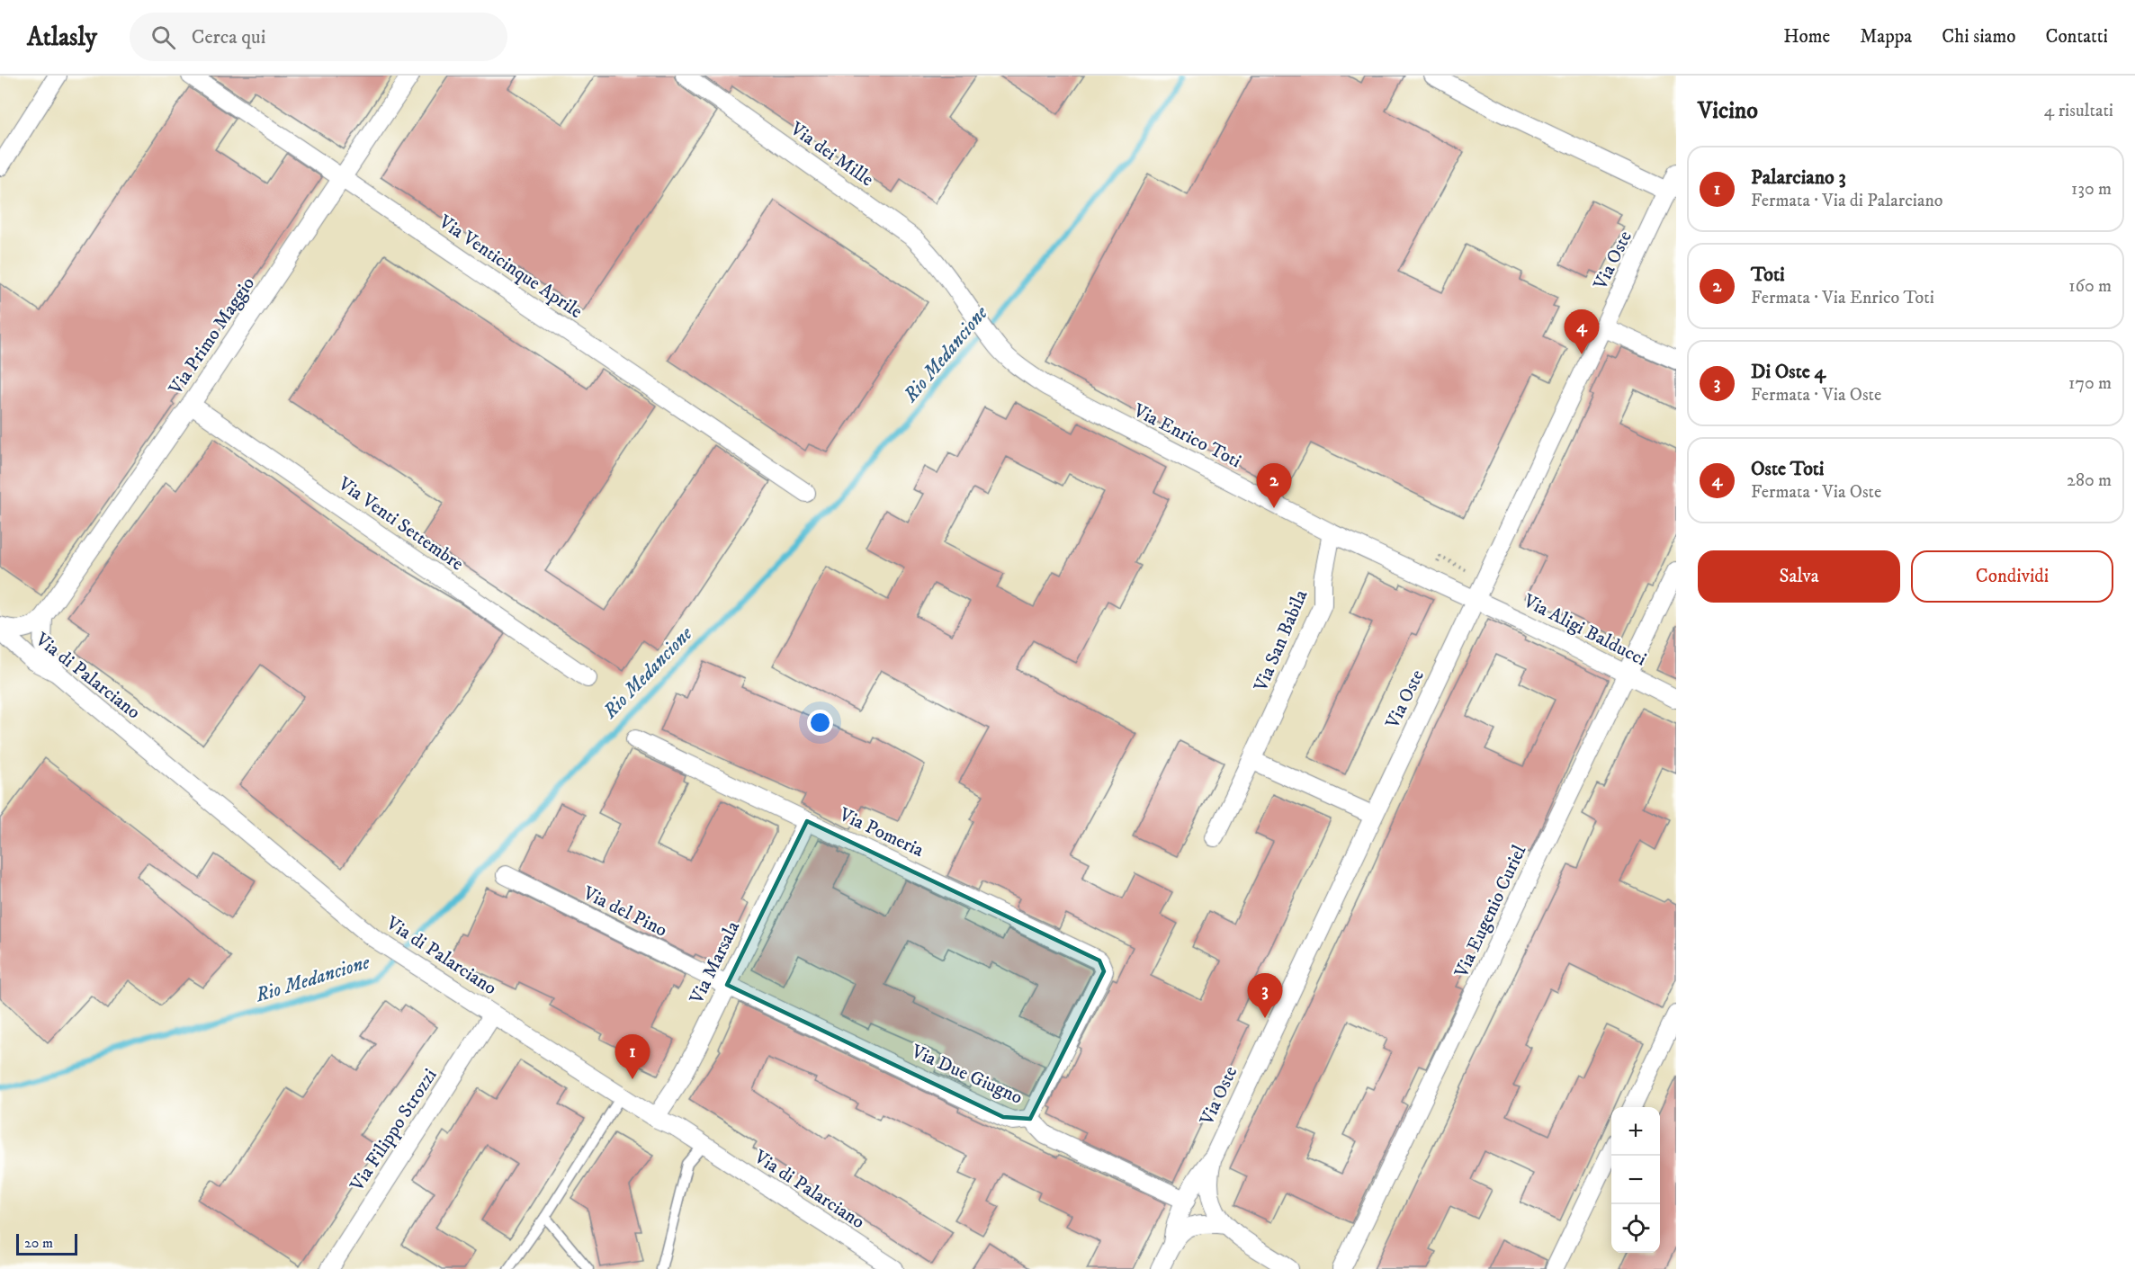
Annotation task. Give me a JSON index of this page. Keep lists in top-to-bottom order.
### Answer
{
  "streets": {
    "street": [
      "Via dei Mille",
      "Via Oste",
      "Via Venticinque Aprile",
      "Via Primo Maggio",
      "Via Enrico Toti",
      "Via Venti Settembre",
      "Via Aligi Balducci",
      "Via San Babila",
      "Via di Palarciano",
      "Via Pomeria",
      "Via del Pino",
      "Via Eugenio Curiel",
      "Via Marsala",
      "Via Due Giugno",
      "Via Filippo Strozzi"
    ]
  },
  "crossings": [
    ["Via dei Mille", "Via Enrico Toti"],
    ["Via Oste", "Via Enrico Toti"],
    ["Via Oste", "Via Aligi Balducci"],
    ["Via Oste", "Via Due Giugno"],
    ["Via Venticinque Aprile", "Via Primo Maggio"],
    ["Via Primo Maggio", "Via Venti Settembre"],
    ["Via Enrico Toti", "Via Aligi Balducci"],
    ["Via Enrico Toti", "Via San Babila"],
    ["Via Aligi Balducci", "Via Eugenio Curiel"],
    ["Via di Palarciano", "Via Marsala"],
    ["Via di Palarciano", "Via Filippo Strozzi"],
    ["Via Pomeria", "Via Marsala"],
    ["Via Pomeria", "Via Due Giugno"],
    ["Via del Pino", "Via Marsala"],
    ["Via del Pino", "Via Due Giugno"],
    ["Via Marsala", "Via Due Giugno"]
  ],
  "water": ["Rio Medancione"],
  "scale_bar": "20 m",
  "page": {
    "header": "Atlasly",
    "search": "Cerca qui",
    "nav": [
      "Home",
      "Mappa",
      "Chi siamo",
      "Contatti"
    ],
    "heading": ["Vicino", "4 risultati"],
    "list": [
      {
        "mark": "1",
        "name": "Palarciano 3",
        "note": "Fermata · Via di Palarciano",
        "value": "130 m"
      },
      {
        "mark": "2",
        "name": "Toti",
        "note": "Fermata · Via Enrico Toti",
        "value": "160 m"
      },
      {
        "mark": "3",
        "name": "Di Oste 4",
        "note": "Fermata · Via Oste",
        "value": "170 m"
      },
      {
        "mark": "4",
        "name": "Oste Toti",
        "note": "Fermata · Via Oste",
        "value": "280 m"
      }
    ],
    "pins": [
      "4",
      "2",
      "3",
      "1"
    ],
    "buttons": ["Salva", "Condividi"],
    "map_buttons": ["+", "−"],
    "scale": "20 m"
  }
}
